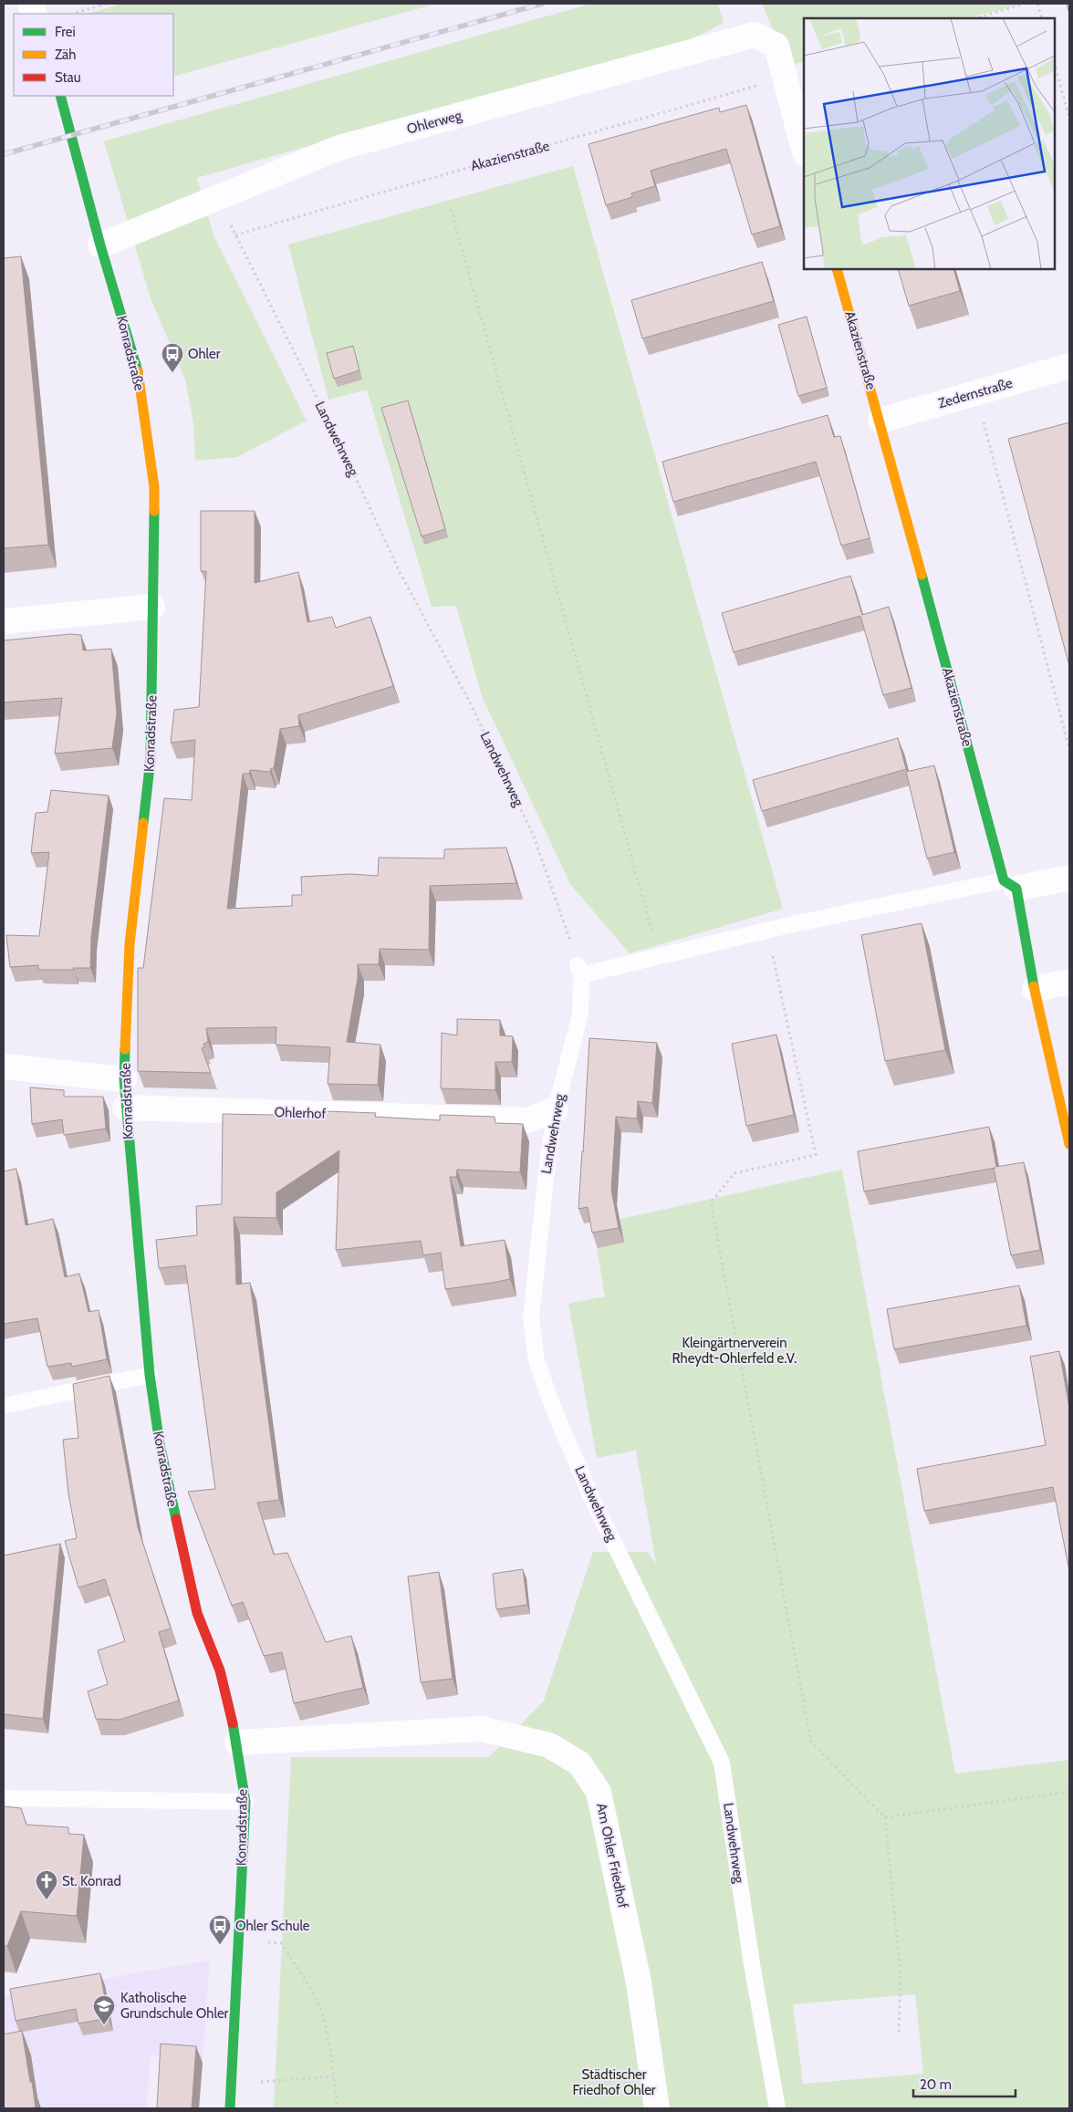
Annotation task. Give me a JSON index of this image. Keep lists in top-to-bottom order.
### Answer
{
  "streets": {
    "street": [
      "Ohlerweg",
      "Akazienstraße",
      "Konradstraße",
      "Zedernstraße",
      "Ohlerhof",
      "Am Ohler Friedhof"
    ],
    "lane": ["Landwehrweg"]
  },
  "crossings": [
    ["Ohlerweg", "Akazienstraße"],
    ["Ohlerweg", "Konradstraße"],
    ["Ohlerweg", "Landwehrweg"],
    ["Akazienstraße", "Zedernstraße"],
    ["Akazienstraße", "Landwehrweg"],
    ["Konradstraße", "Ohlerhof"],
    ["Konradstraße", "Am Ohler Friedhof"],
    ["Landwehrweg", "Ohlerhof"]
  ],
  "parks": ["Kleingärtnerverein Rheydt-Ohlerfeld e.V.", "Städtischer Friedhof Ohler"],
  "places": {
    "bus stop": ["Ohler", "Ohler Schule"],
    "church": ["St. Konrad"],
    "school or university": ["Katholische Grundschule Ohler"]
  },
  "legend": ["Frei", "Zäh", "Stau"],
  "scale_bar": "20 m"
}
